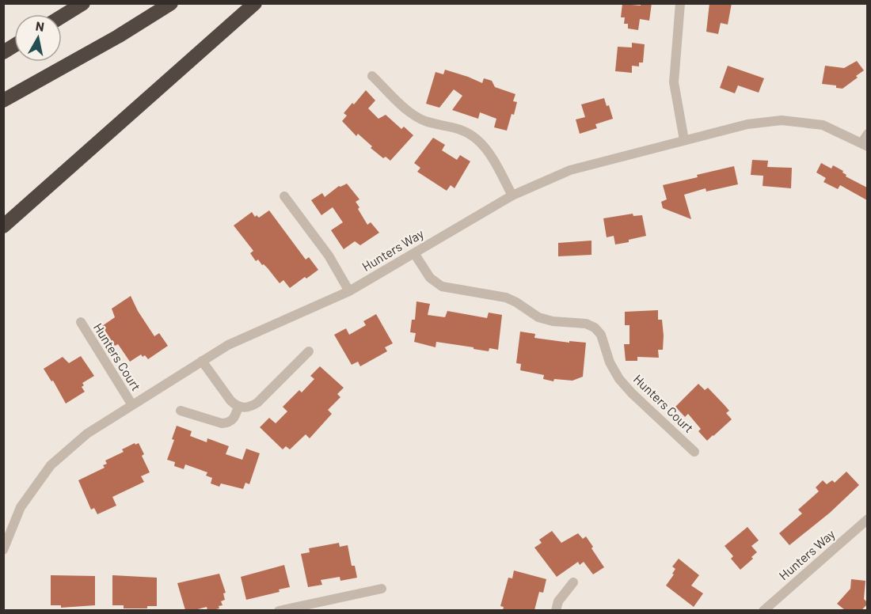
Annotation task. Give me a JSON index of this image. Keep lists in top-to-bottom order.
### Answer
{
  "streets": {
    "street": ["Hunters Way", "Hunters Court"]
  },
  "crossings": [
    ["Hunters Way", "Hunters Court"]
  ],
  "north": "top"
}
